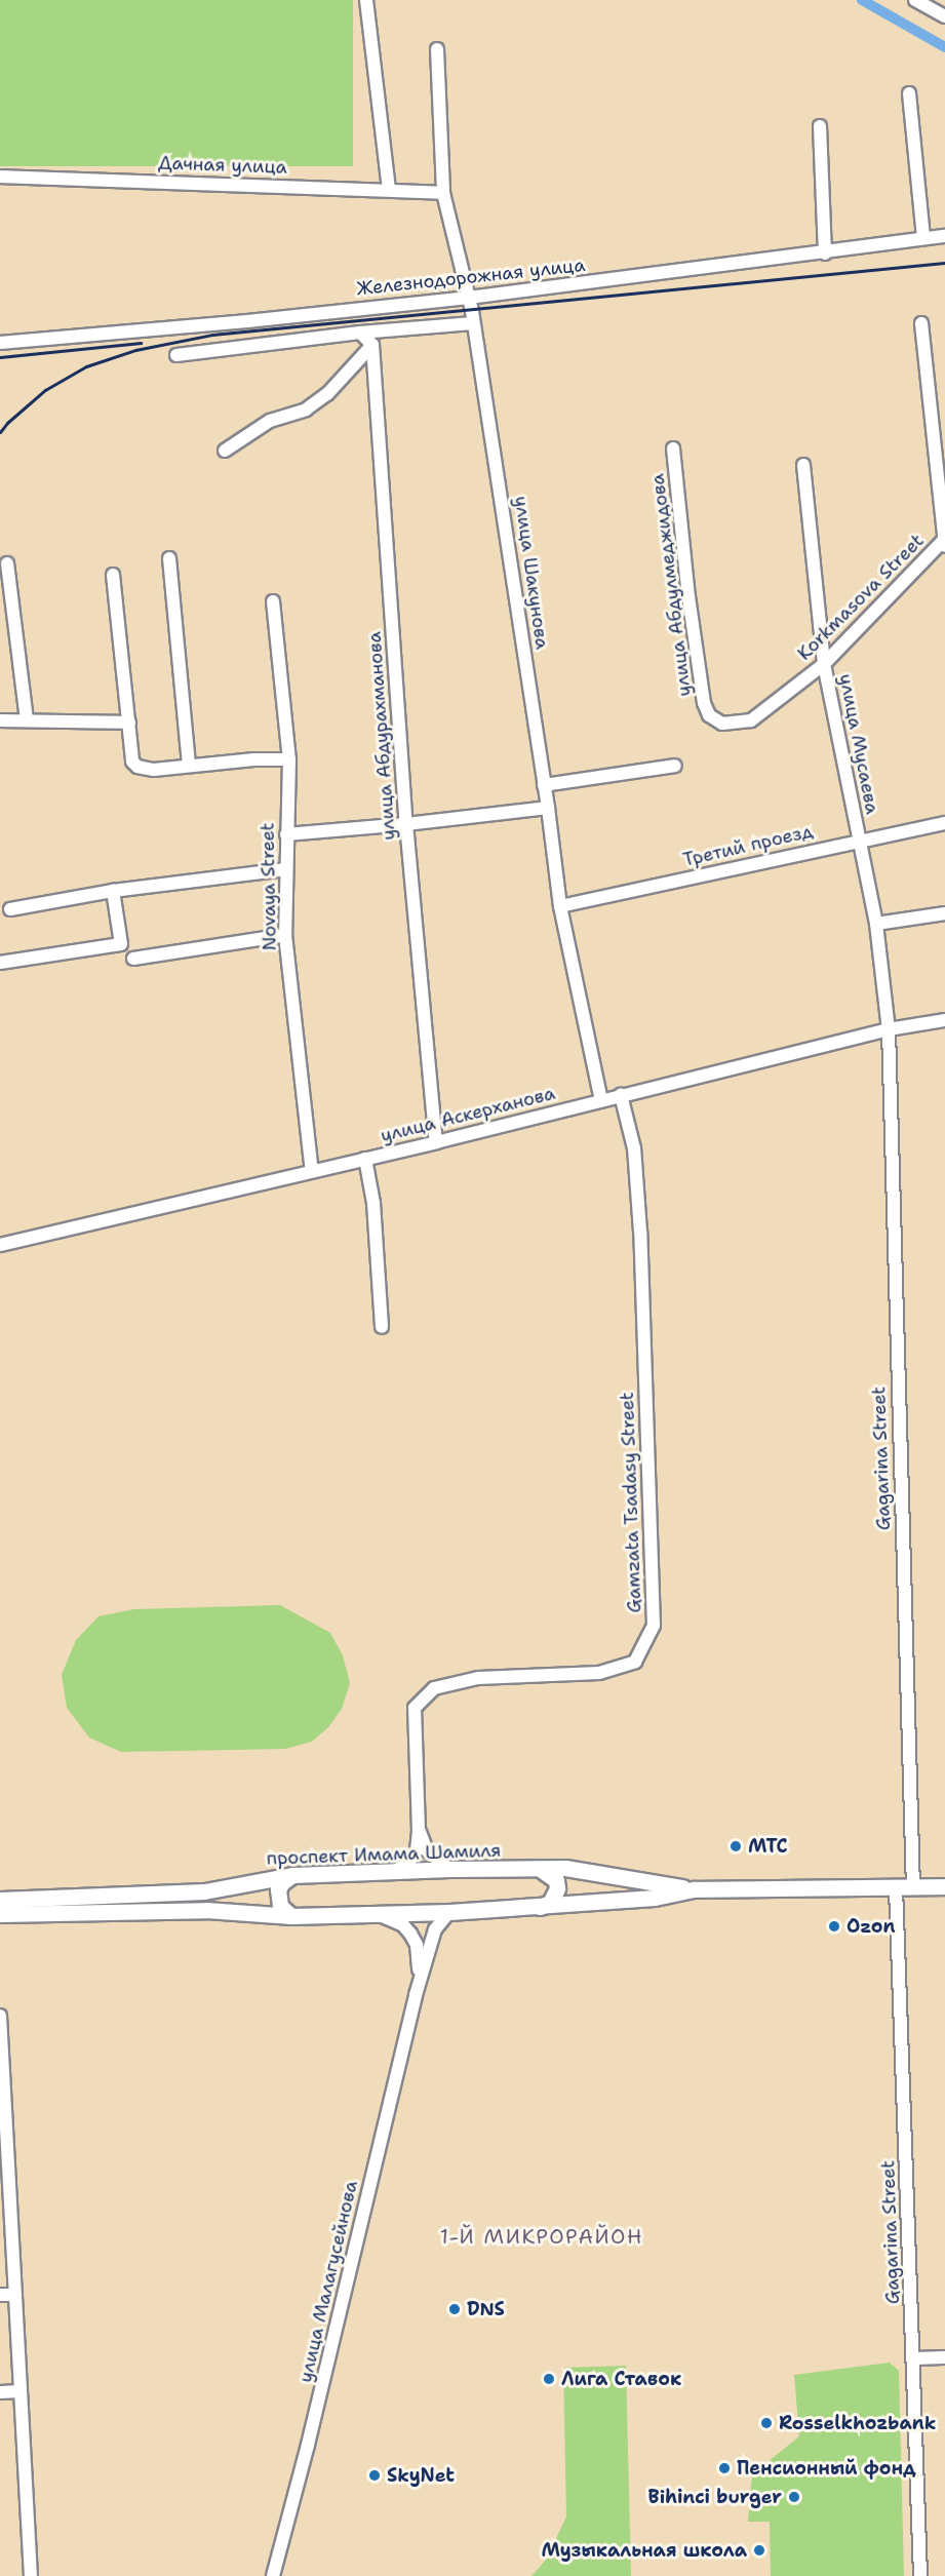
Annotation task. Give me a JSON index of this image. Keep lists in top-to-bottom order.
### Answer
{
  "streets": {
    "main road": ["проспект Имама Шамиля"],
    "street": [
      "Дачная улица",
      "Железнодорожная улица",
      "улица Шакунова",
      "улица Абдулмеджидова",
      "Korkmasova Street",
      "улица Абдурахманова",
      "улица Мусаева",
      "Третий проезд",
      "Novaya Street",
      "улица Аскерханова",
      "Gagarina Street",
      "Gamzata Tsadasy Street",
      "улица Малагусейнова"
    ]
  },
  "crossings": [
    ["Дачная улица", "улица Шакунова"],
    ["Железнодорожная улица", "улица Шакунова"],
    ["улица Шакунова", "Третий проезд"],
    ["улица Шакунова", "улица Аскерханова"],
    ["улица Абдулмеджидова", "Korkmasova Street"],
    ["Korkmasova Street", "улица Мусаева"],
    ["улица Абдурахманова", "улица Аскерханова"],
    ["улица Мусаева", "Третий проезд"],
    ["улица Мусаева", "улица Аскерханова"],
    ["улица Мусаева", "Gagarina Street"],
    ["Novaya Street", "улица Аскерханова"],
    ["улица Аскерханова", "Gagarina Street"],
    ["улица Аскерханова", "Gamzata Tsadasy Street"],
    ["Gagarina Street", "проспект Имама Шамиля"]
  ],
  "districts": ["1-Й МИКРОРАЙОН"],
  "places": [
    "МТС",
    "Ozon",
    "DNS",
    "Лига Ставок",
    "Rosselkhozbank",
    "Пенсионный фонд",
    "SkyNet",
    "Bihinci burger",
    "Музыкальная школа"
  ]
}
